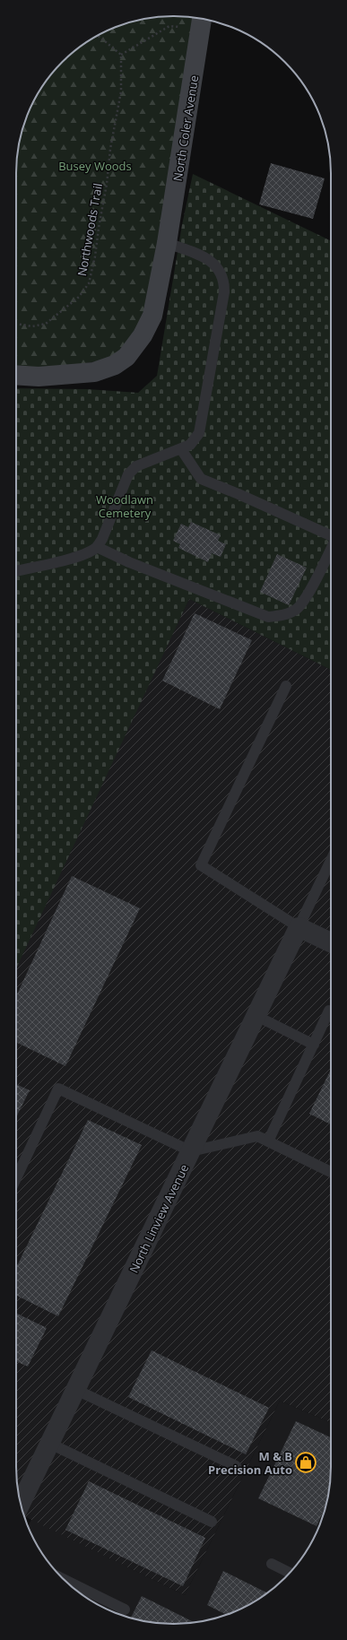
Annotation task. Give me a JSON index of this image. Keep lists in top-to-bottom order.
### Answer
{
  "streets": {
    "street": ["North Coler Avenue", "North Linview Avenue"],
    "path": ["Northwoods Trail"]
  },
  "parks": ["Busey Woods", "Woodlawn Cemetery"],
  "places": {
    "shop": ["M & B Precision Auto"]
  }
}
